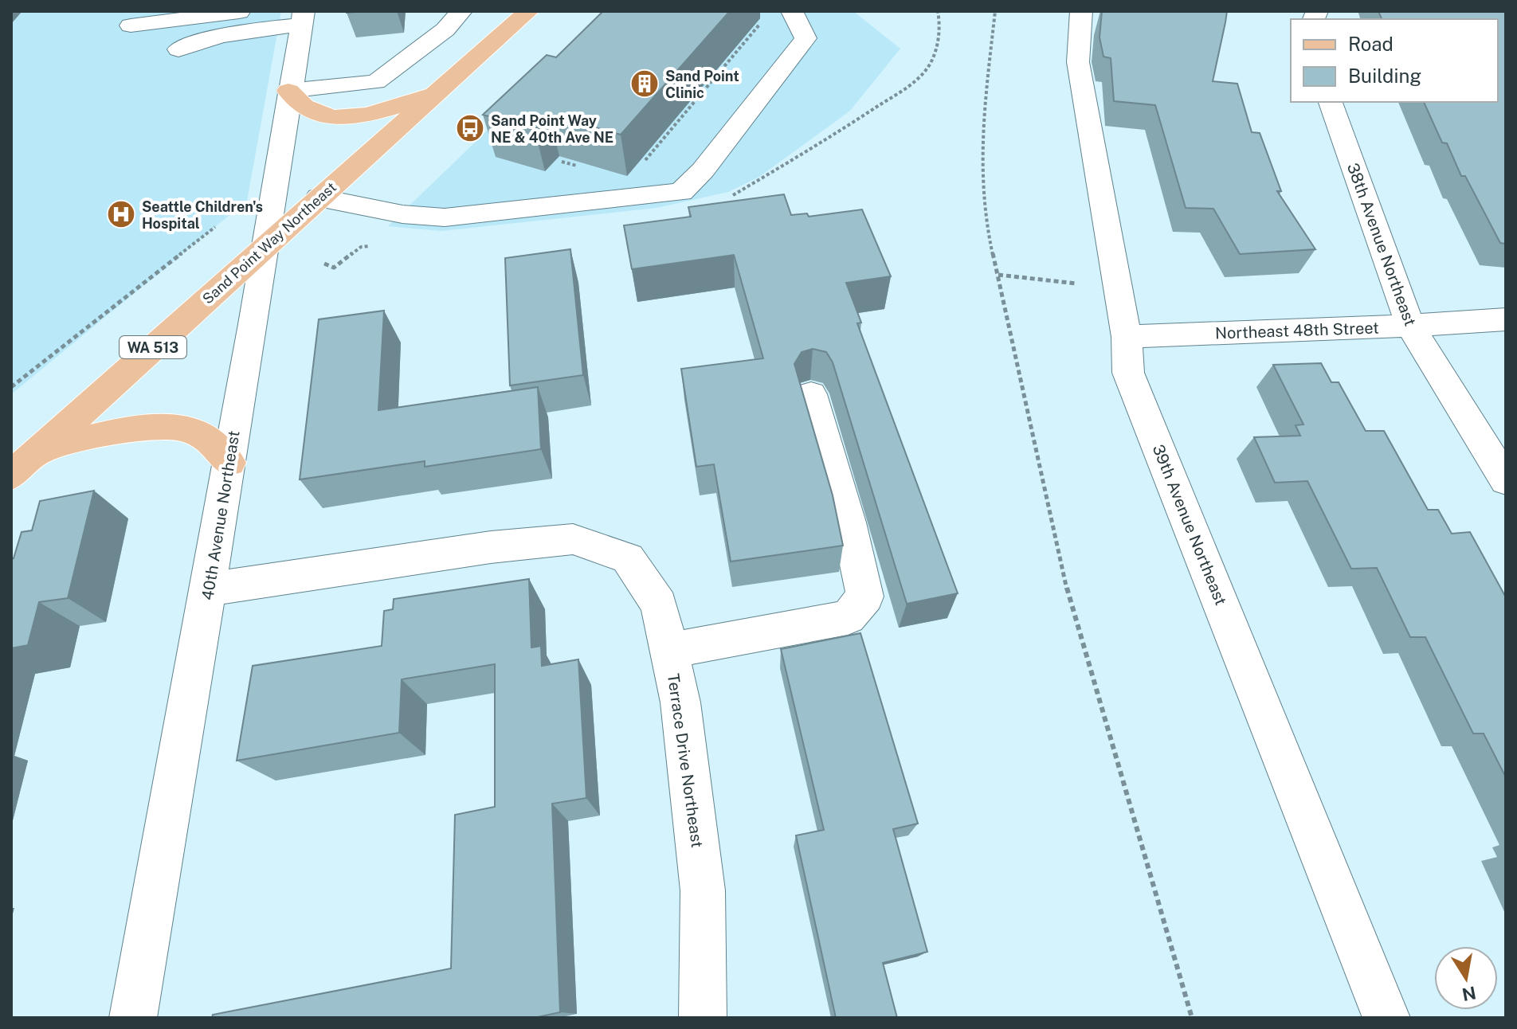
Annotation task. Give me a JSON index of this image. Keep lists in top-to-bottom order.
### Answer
{
  "streets": {
    "main road": ["Sand Point Way Northeast", "WA 513"],
    "street": [
      "38th Avenue Northeast",
      "Northeast 48th Street",
      "40th Avenue Northeast",
      "39th Avenue Northeast",
      "Terrace Drive Northeast"
    ]
  },
  "crossings": [
    ["Sand Point Way Northeast", "40th Avenue Northeast"],
    ["38th Avenue Northeast", "Northeast 48th Street"],
    ["Northeast 48th Street", "39th Avenue Northeast"],
    ["40th Avenue Northeast", "Terrace Drive Northeast"]
  ],
  "places": {
    "building": ["Sand Point Clinic"],
    "bus stop": ["Sand Point Way NE & 40th Ave NE"],
    "hospital": ["Seattle Children's Hospital"]
  },
  "legend": ["Road", "Building"],
  "north": "bottom"
}
